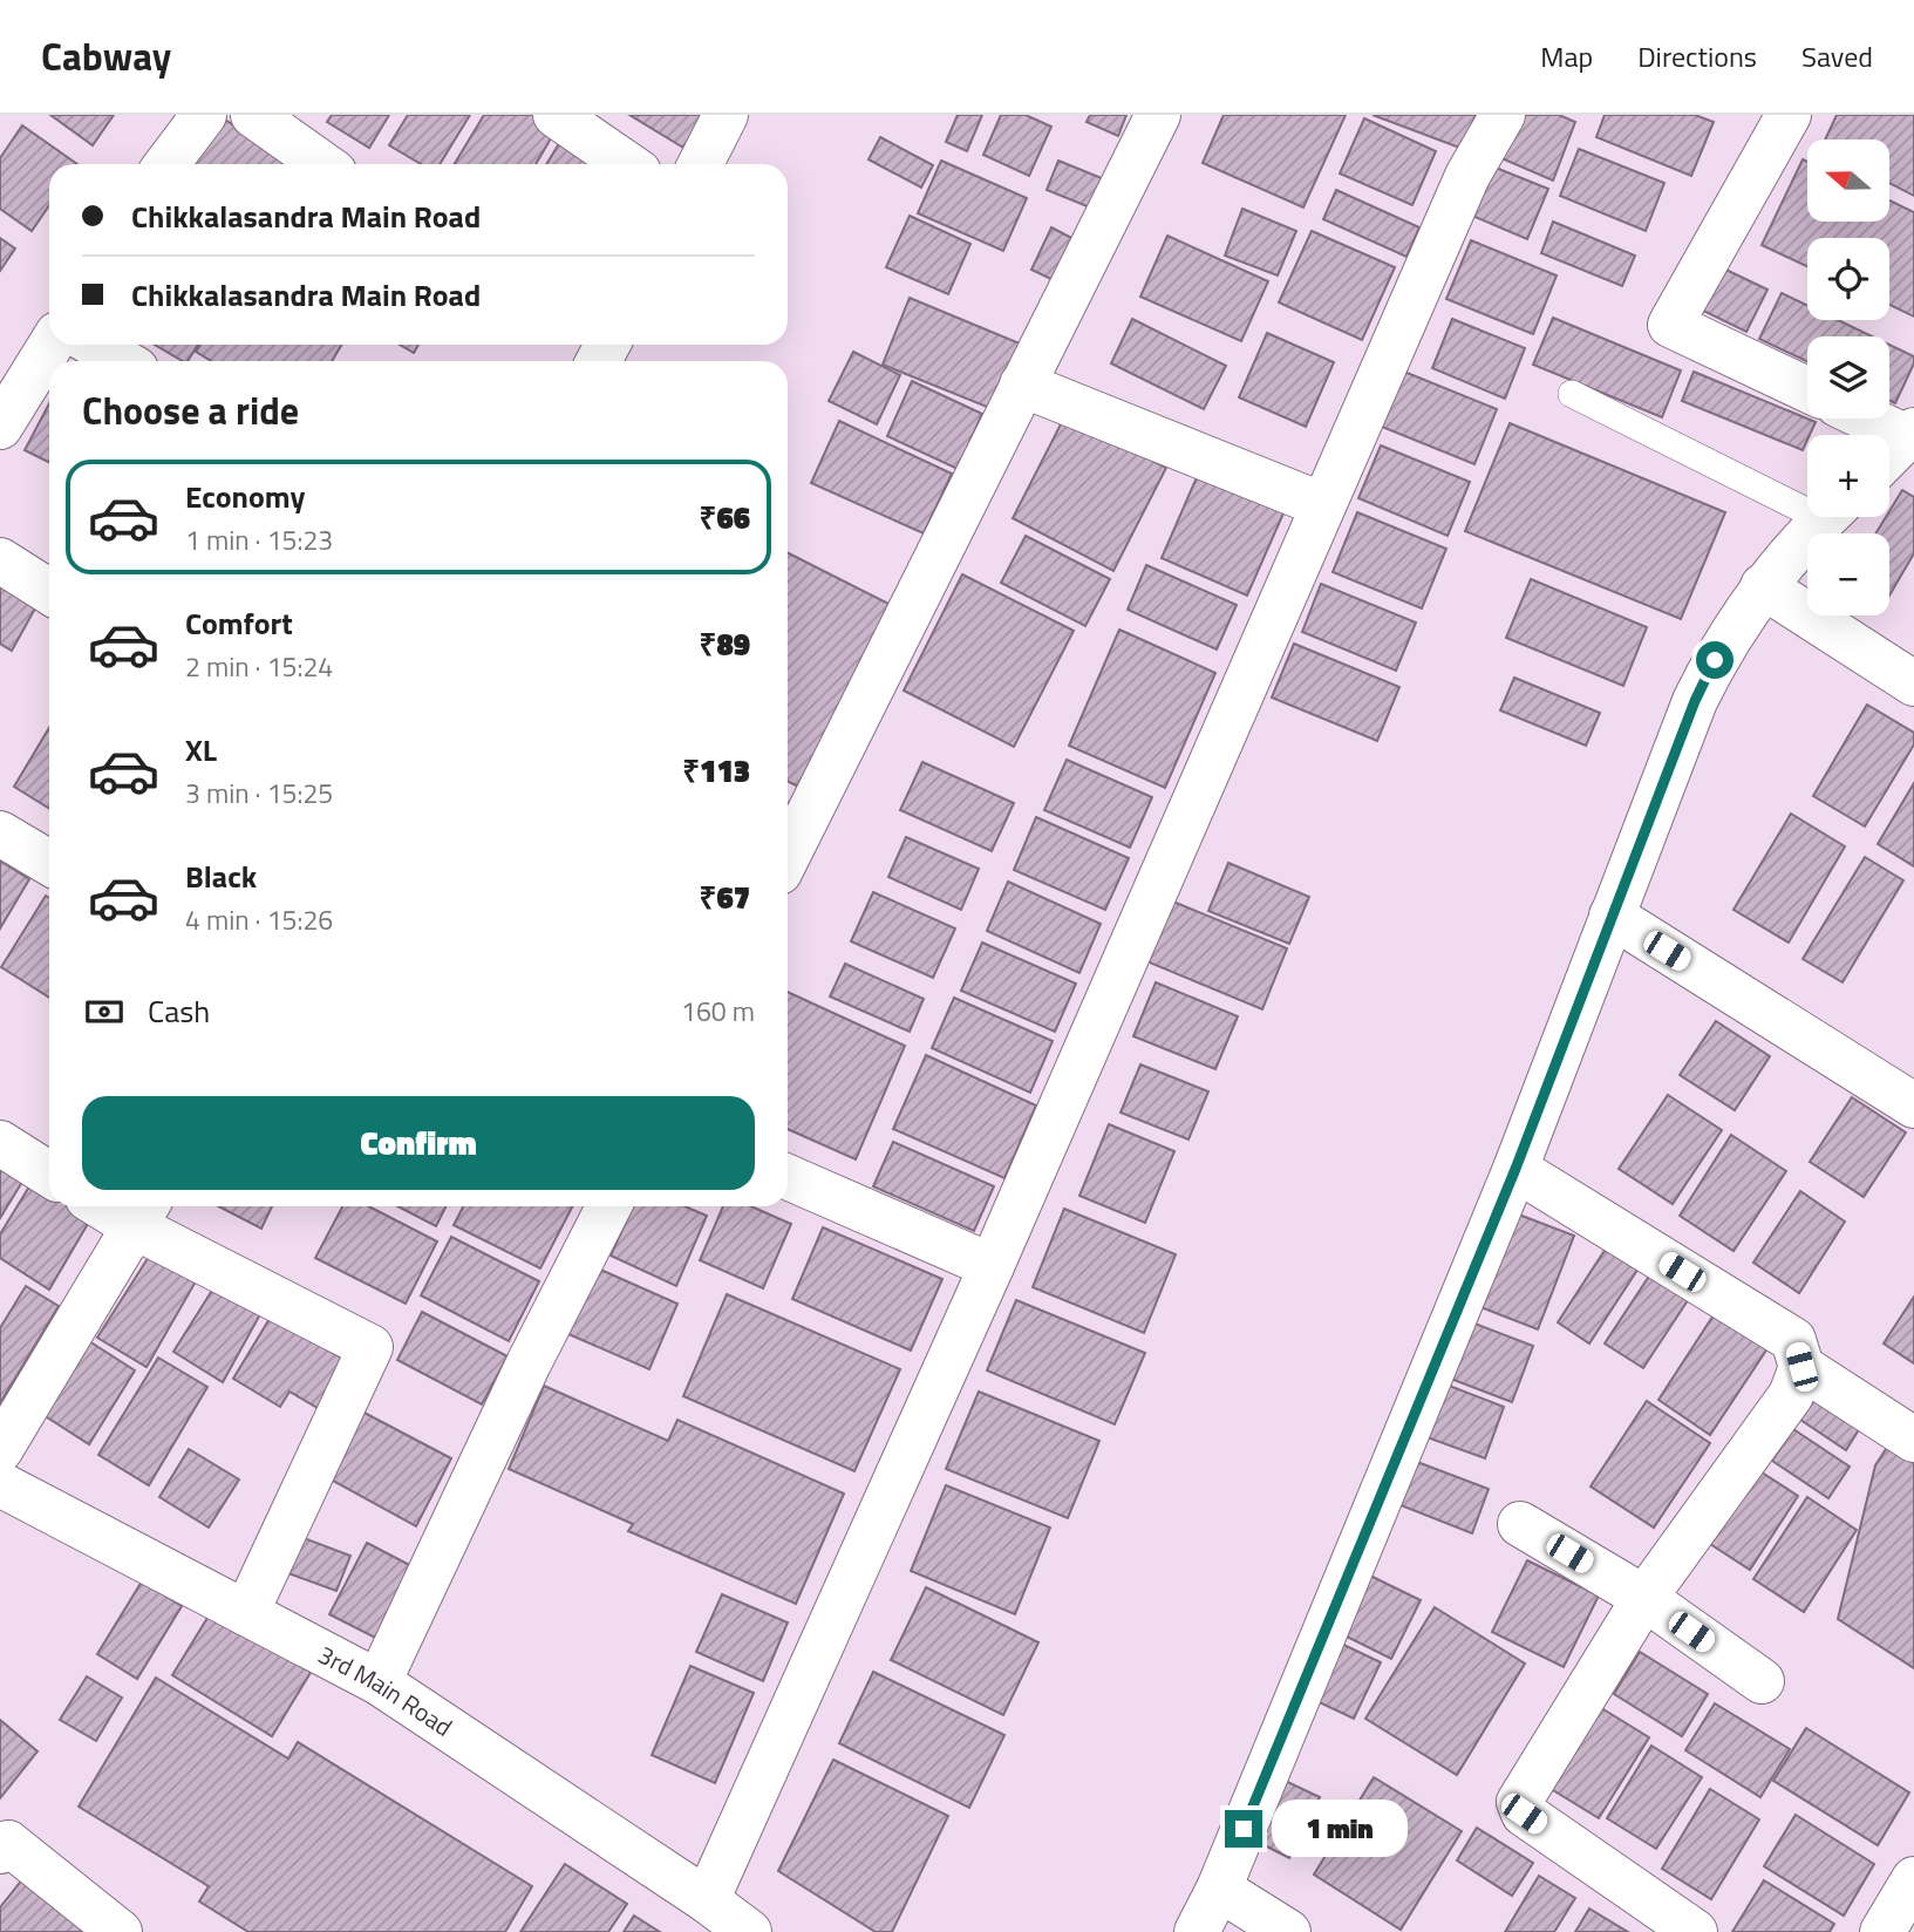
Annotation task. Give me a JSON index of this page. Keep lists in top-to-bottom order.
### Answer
{
  "streets": {
    "street": ["3rd Main Road"]
  },
  "north": "left",
  "page": {
    "header": "Cabway",
    "nav": ["Map", "Directions", "Saved"],
    "map_buttons": ["+", "−"],
    "banner": ["Chikkalasandra Main Road", "Chikkalasandra Main Road"],
    "heading": "Choose a ride",
    "list": [
      {
        "name": "Economy",
        "note": "1 min · 15:23",
        "value": "₹66"
      },
      {
        "name": "Comfort",
        "note": "2 min · 15:24",
        "value": "₹89"
      },
      {
        "name": "XL",
        "note": "3 min · 15:25",
        "value": "₹113"
      },
      {
        "name": "Black",
        "note": "4 min · 15:26",
        "value": "₹67"
      }
    ],
    "pay": ["Cash", "160 m"],
    "buttons": "Confirm",
    "bubble": "1 min"
  }
}
